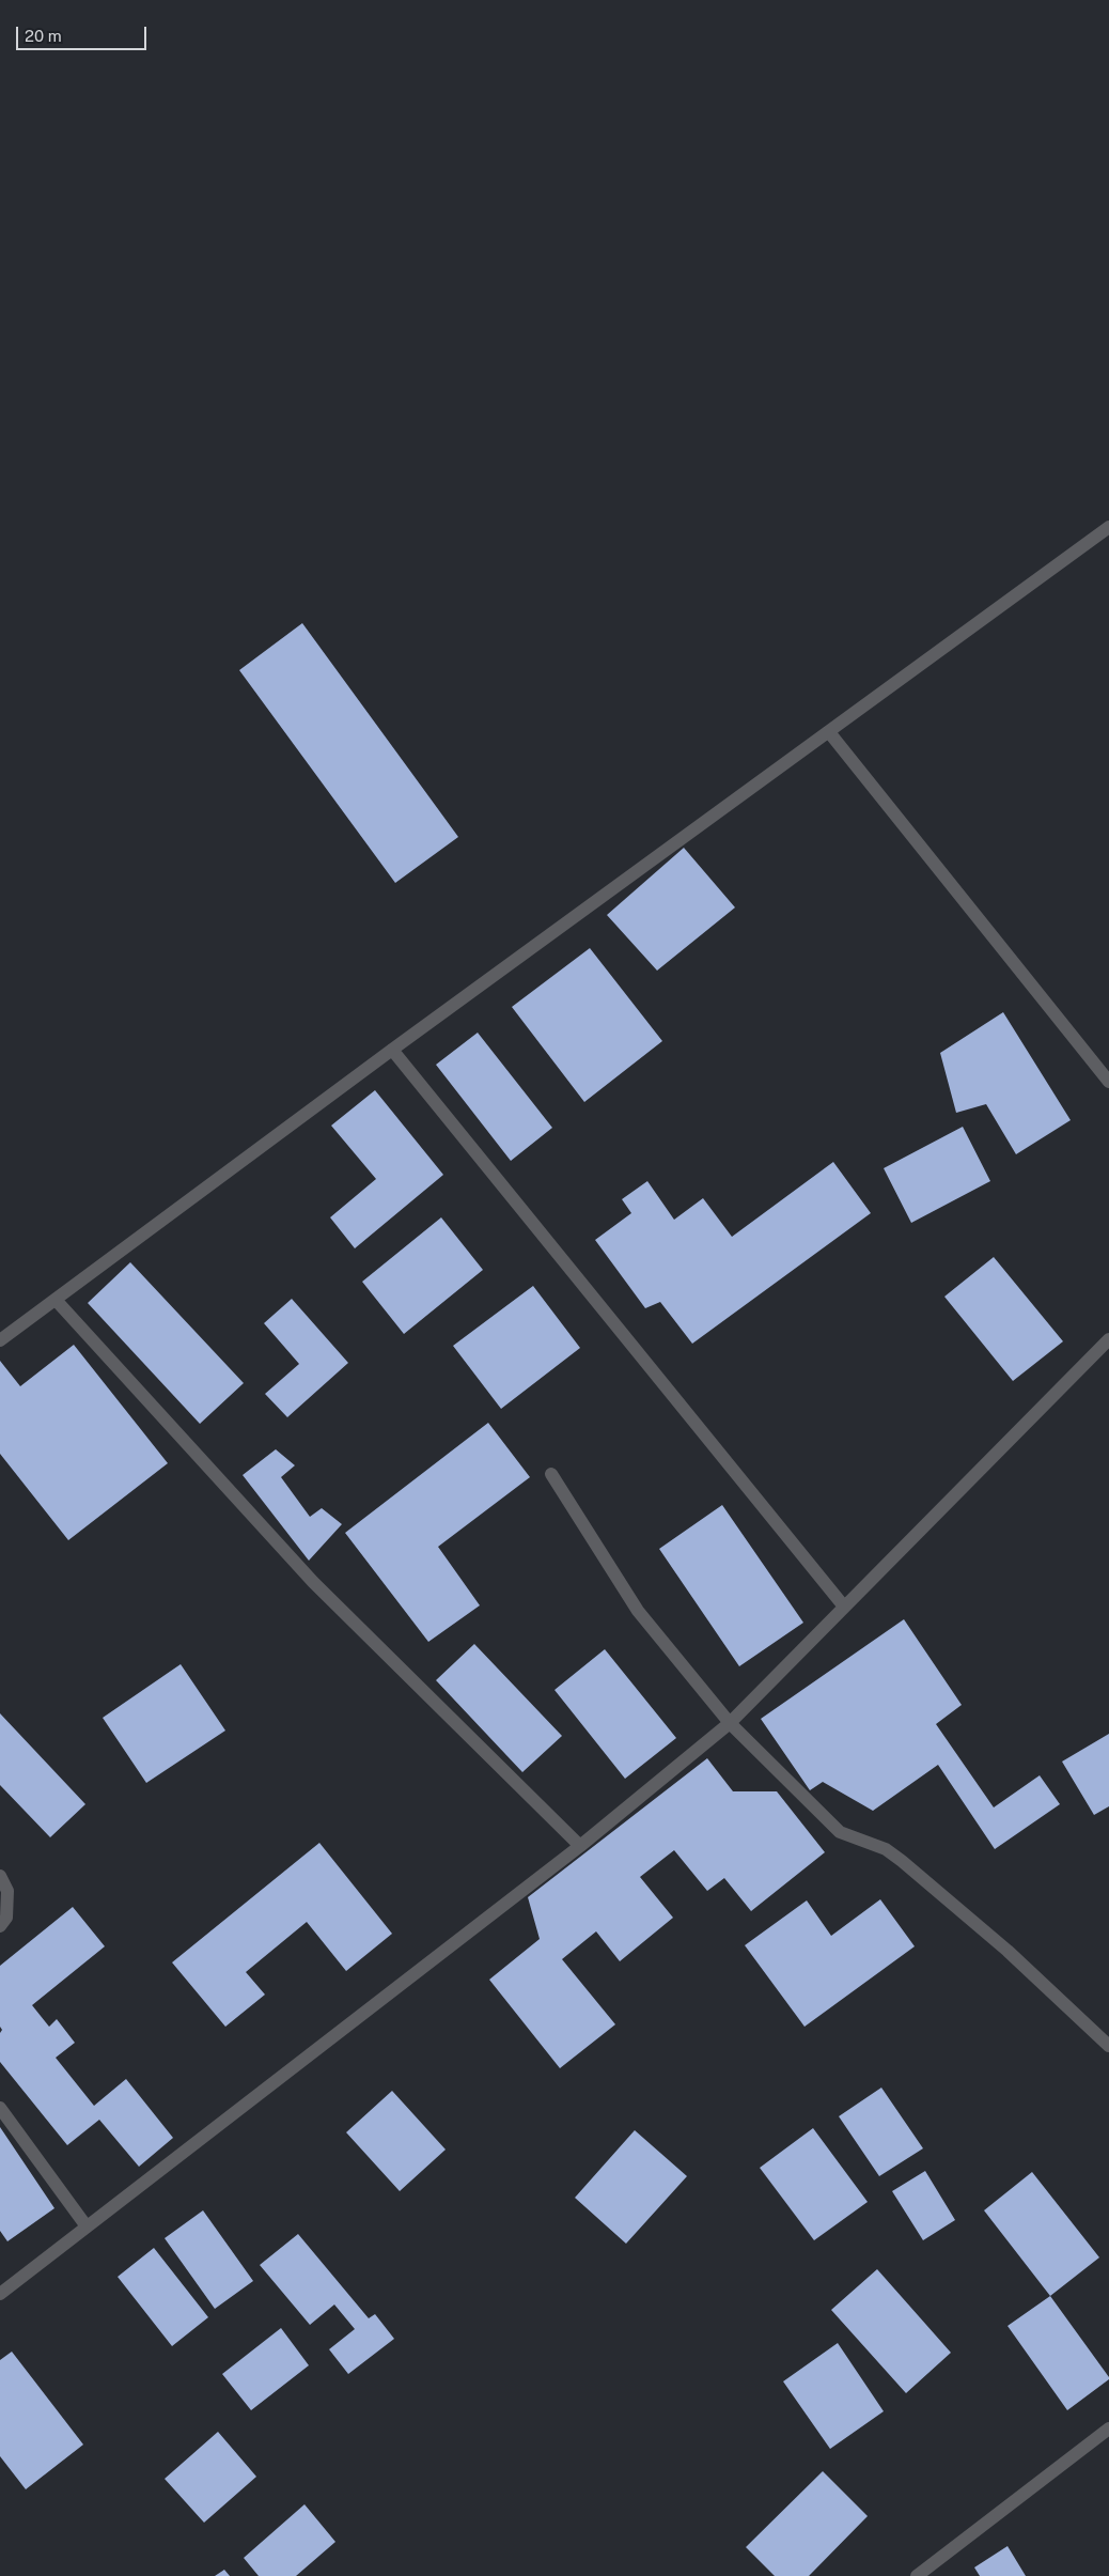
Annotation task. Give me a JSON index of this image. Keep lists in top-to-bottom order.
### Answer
{
  "scale_bar": "20 m"
}
